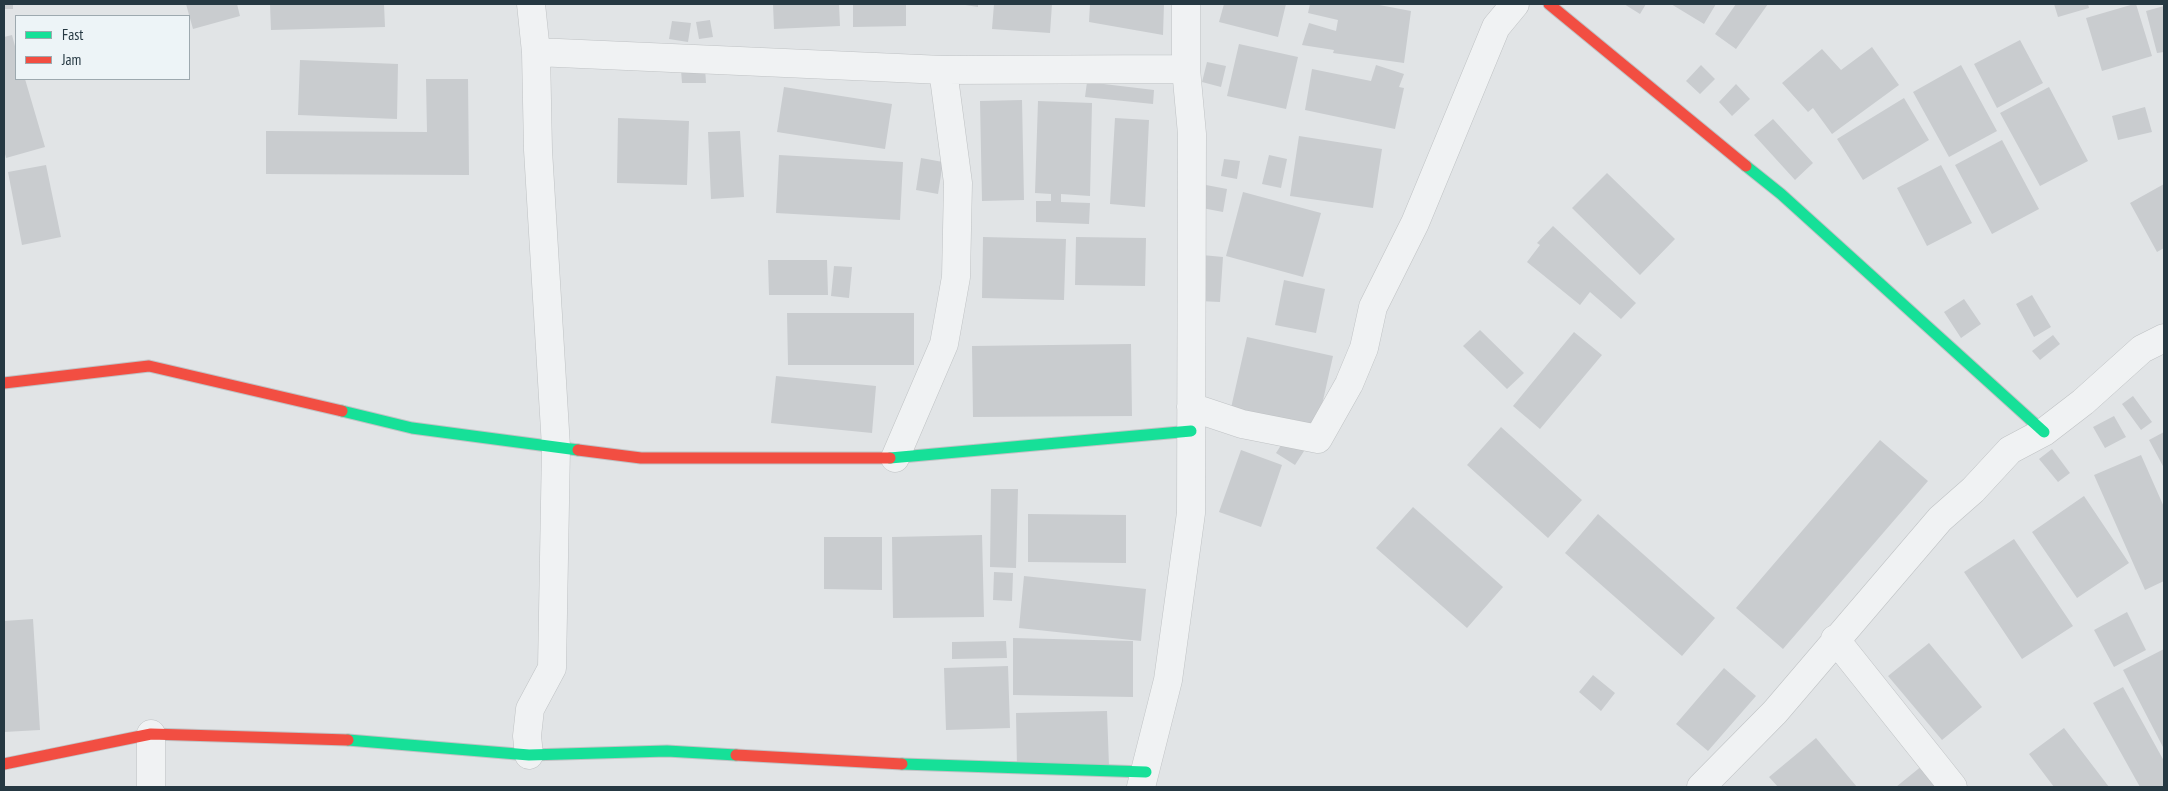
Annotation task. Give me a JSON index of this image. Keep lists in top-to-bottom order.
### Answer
{
  "legend": ["Fast", "Jam"]
}
